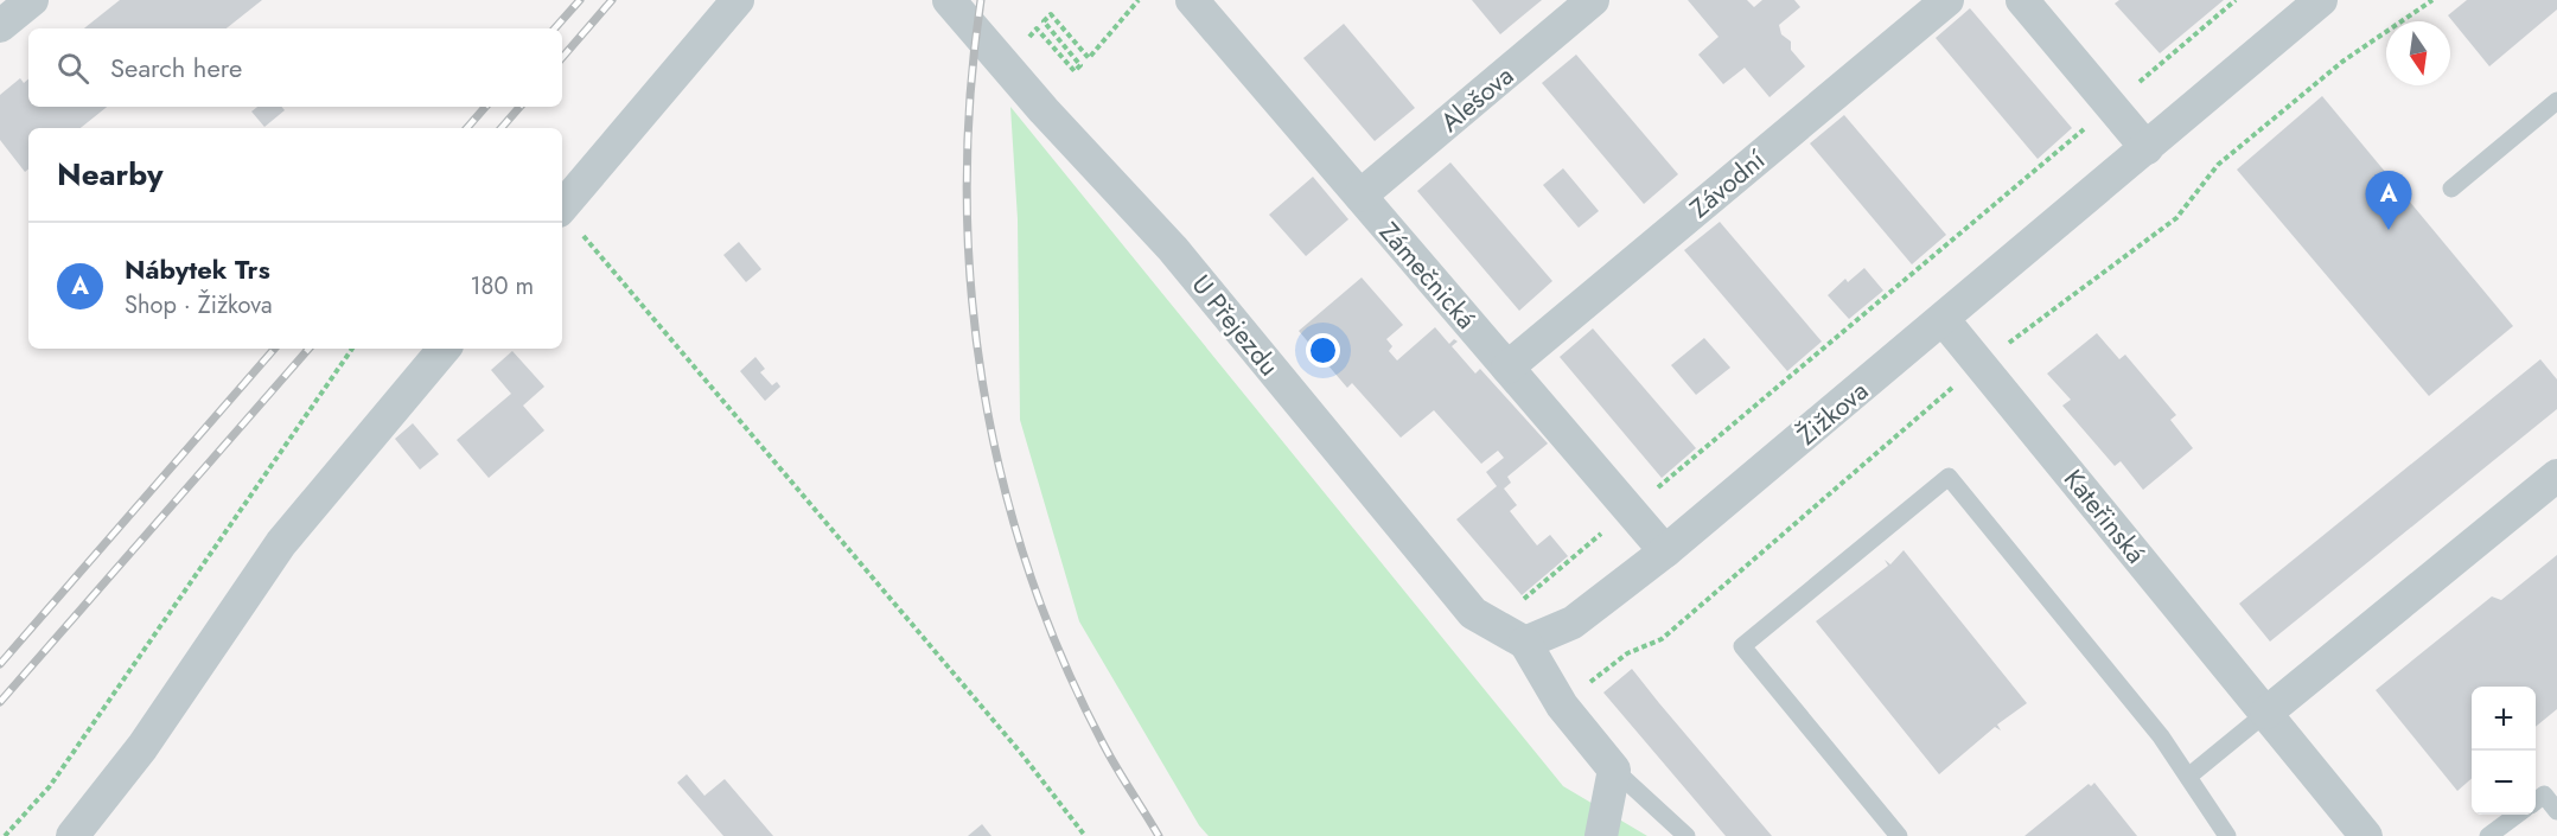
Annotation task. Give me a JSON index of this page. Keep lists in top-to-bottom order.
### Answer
{
  "streets": {
    "street": [
      "Alešova",
      "Závodní",
      "Zámečnická",
      "U Přejezdu",
      "Žižkova",
      "Kateřinská"
    ]
  },
  "crossings": [
    ["Alešova", "Zámečnická"],
    ["Závodní", "Zámečnická"],
    ["Zámečnická", "Žižkova"],
    ["U Přejezdu", "Žižkova"],
    ["Žižkova", "Kateřinská"]
  ],
  "north": "bottom",
  "page": {
    "search": "Search here",
    "heading": "Nearby",
    "pins": "A",
    "list": [
      {
        "mark": "A",
        "name": "Nábytek Trs",
        "note": "Shop · Žižkova",
        "value": "180 m"
      }
    ],
    "map_buttons": ["+", "−"]
  }
}
